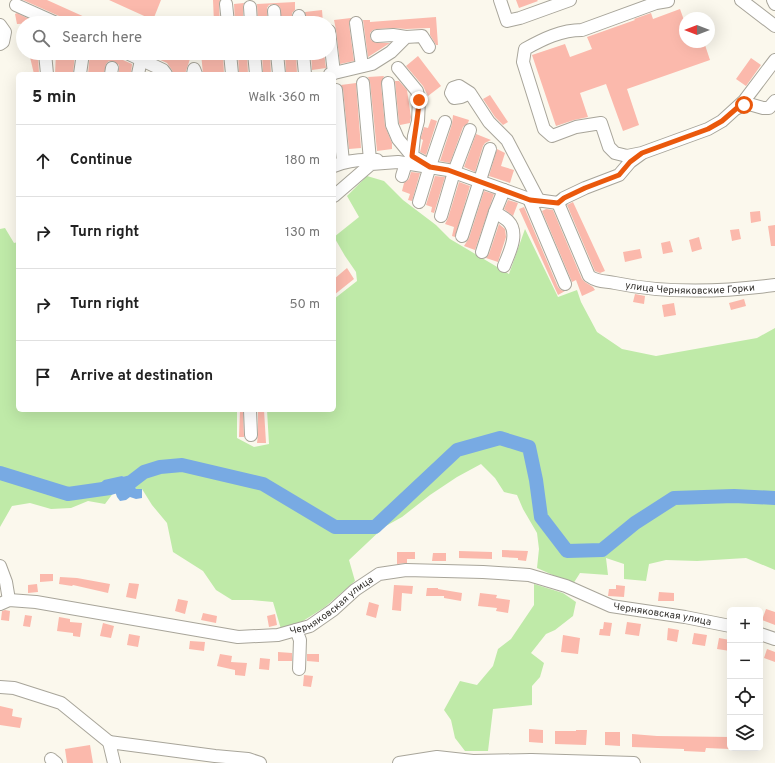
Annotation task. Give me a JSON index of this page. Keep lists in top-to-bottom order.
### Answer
{
  "streets": {
    "street": ["улица Черняковские Горки", "Черняковская улица"]
  },
  "north": "left",
  "page": {
    "search": "Search here",
    "heading": ["5 min", "Walk · 360 m"],
    "list": [
      ["Continue", "180 m"],
      ["Turn right", "130 m"],
      ["Turn right", "50 m"],
      "Arrive at destination"
    ],
    "map_buttons": ["+", "−"]
  }
}
